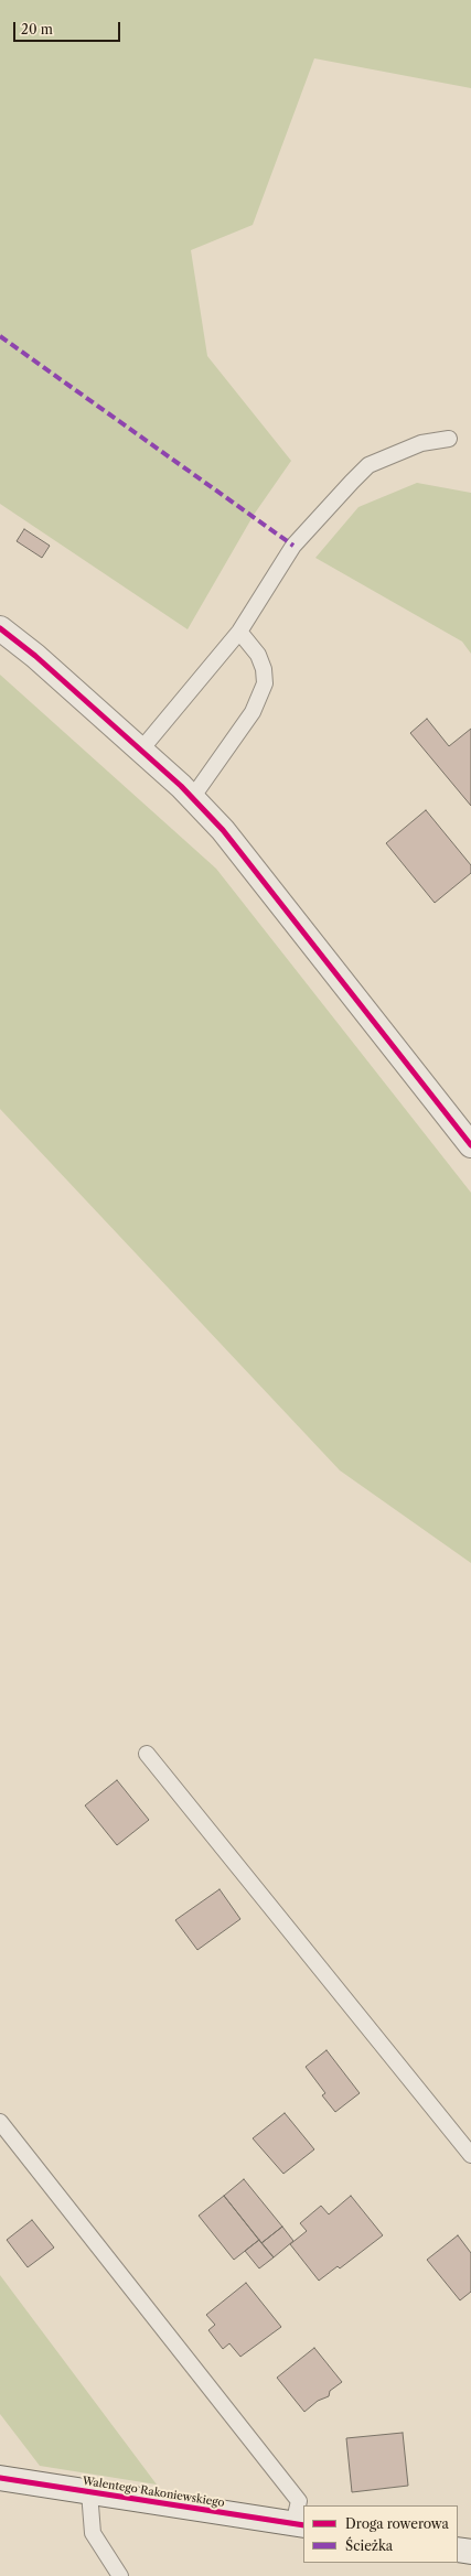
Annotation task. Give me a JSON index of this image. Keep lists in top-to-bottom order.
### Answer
{
  "streets": {
    "street": ["Walentego Rakoniewskiego"]
  },
  "legend": ["Droga rowerowa", "Ścieżka"],
  "scale_bar": "20 m"
}
